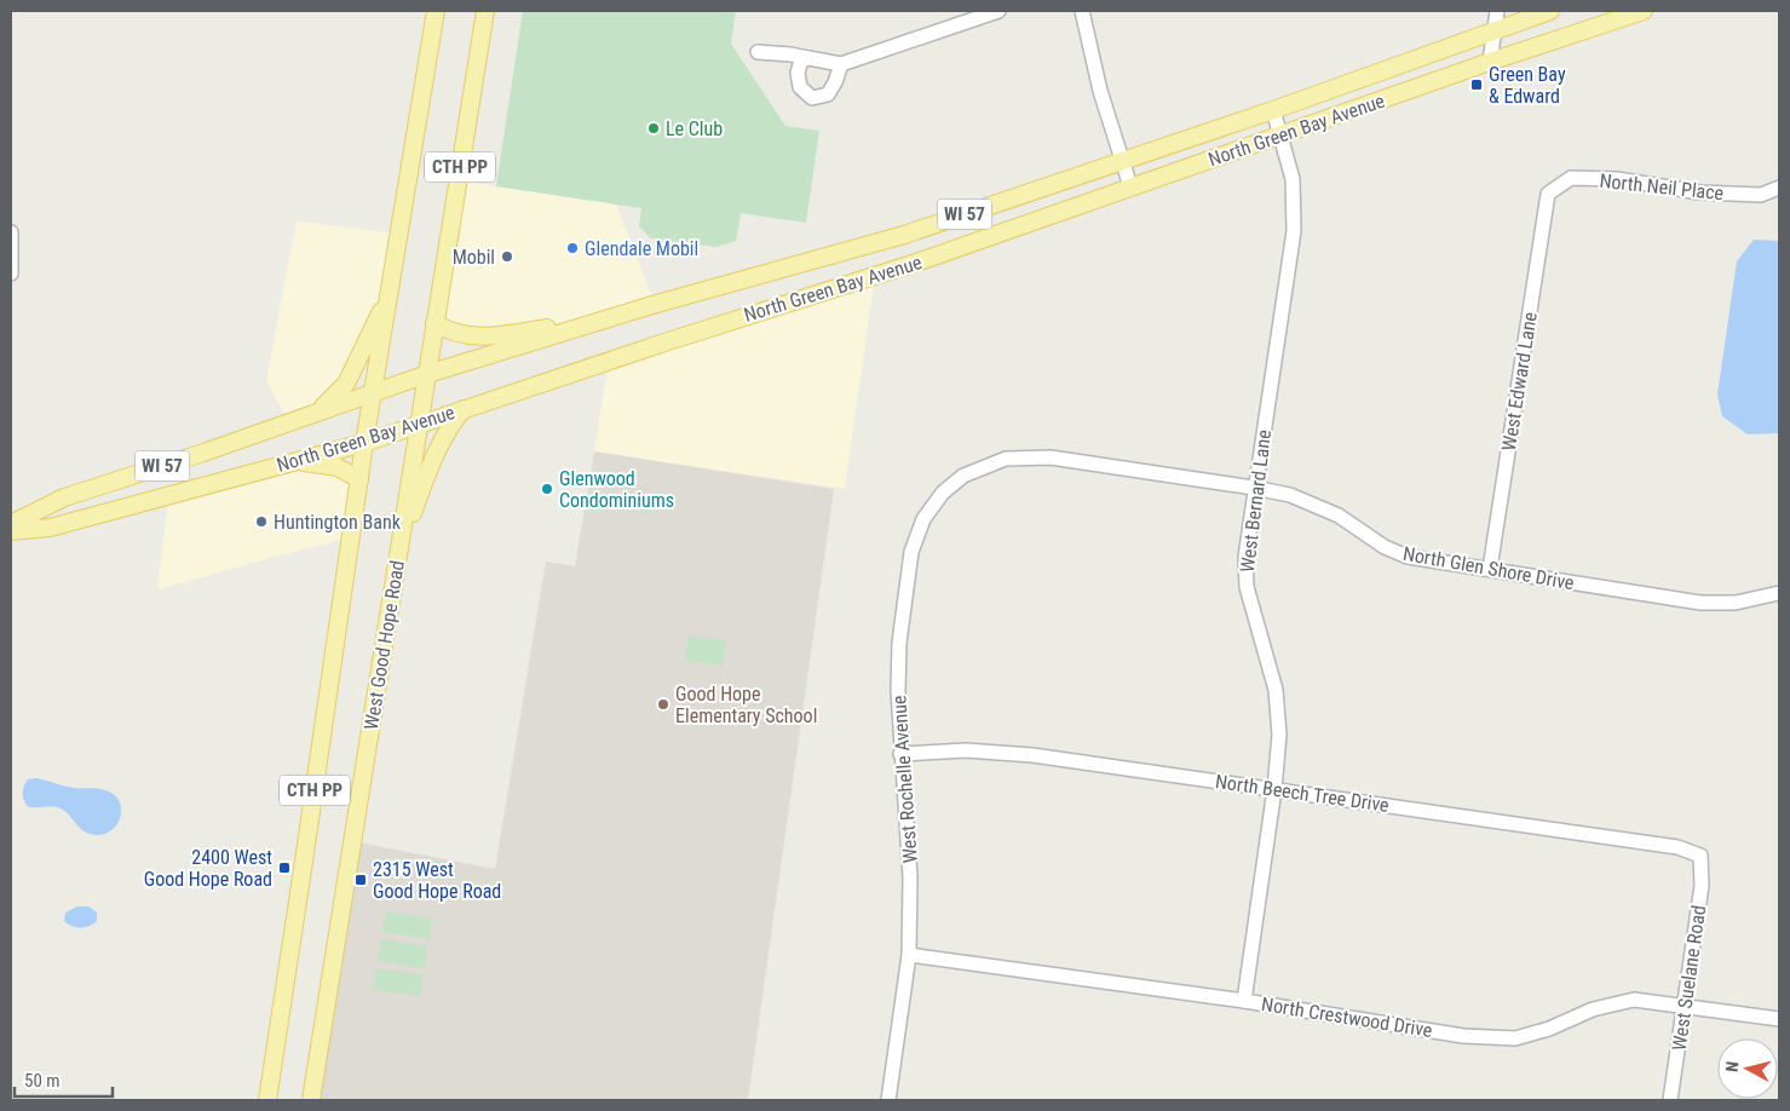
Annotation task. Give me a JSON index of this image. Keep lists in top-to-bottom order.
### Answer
{
  "streets": {
    "main road": [
      "North Green Bay Avenue",
      "CTH PP",
      "WI 57",
      "West Good Hope Road"
    ],
    "street": [
      "North Neil Place",
      "West Edward Lane",
      "West Bernard Lane",
      "North Glen Shore Drive",
      "West Rochelle Avenue",
      "North Beech Tree Drive",
      "West Suelane Road",
      "North Crestwood Drive"
    ]
  },
  "crossings": [
    ["North Green Bay Avenue", "CTH PP"],
    ["North Green Bay Avenue", "West Bernard Lane"],
    ["North Green Bay Avenue", "West Good Hope Road"],
    ["North Neil Place", "West Edward Lane"],
    ["West Edward Lane", "North Glen Shore Drive"],
    ["West Bernard Lane", "North Glen Shore Drive"],
    ["West Bernard Lane", "North Beech Tree Drive"],
    ["West Bernard Lane", "North Crestwood Drive"],
    ["North Glen Shore Drive", "West Rochelle Avenue"],
    ["West Rochelle Avenue", "North Beech Tree Drive"],
    ["West Rochelle Avenue", "North Crestwood Drive"],
    ["North Beech Tree Drive", "West Suelane Road"],
    ["West Suelane Road", "North Crestwood Drive"]
  ],
  "places": {
    "transit": ["Green Bay & Edward", "2400 West Good Hope Road", "2315 West Good Hope Road"],
    "other": [
      "Le Club",
      "Glendale Mobil",
      "Mobil",
      "Glenwood Condominiums",
      "Huntington Bank",
      "Good Hope Elementary School"
    ]
  },
  "scale_bar": "50 m",
  "north": "left"
}
